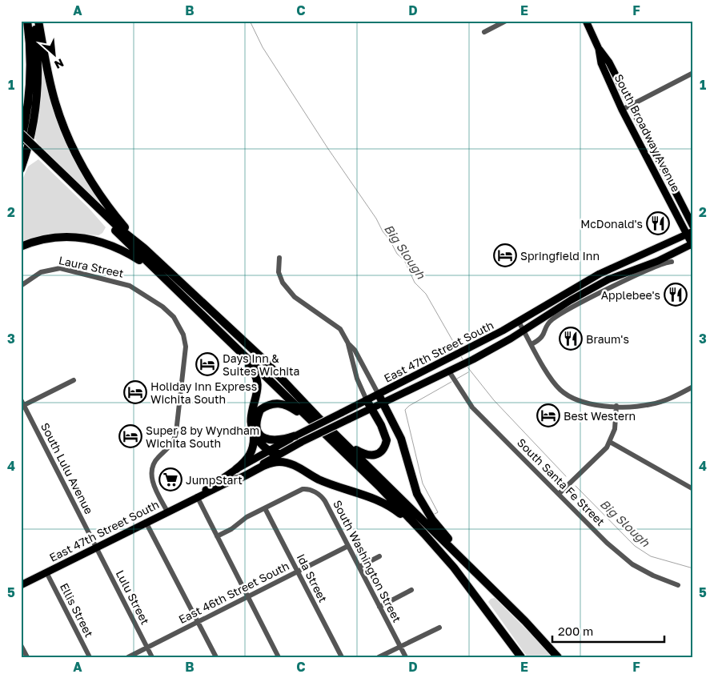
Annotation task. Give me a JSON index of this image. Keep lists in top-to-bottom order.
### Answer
{
  "streets": {
    "main road": ["South Broadway Avenue", "East 47th Street South"],
    "street": [
      "Laura Street",
      "South Lulu Avenue",
      "South Santa Fe Street",
      "South Washington Street",
      "Ida Street",
      "East 46th Street South",
      "Lulu Street",
      "Ellis Street"
    ]
  },
  "crossings": [
    ["South Broadway Avenue", "East 47th Street South"],
    ["Laura Street", "East 47th Street South"],
    ["East 47th Street South", "South Lulu Avenue"],
    ["East 47th Street South", "South Santa Fe Street"],
    ["East 47th Street South", "Lulu Street"],
    ["East 47th Street South", "Ellis Street"],
    ["South Lulu Avenue", "Lulu Street"],
    ["South Washington Street", "Ida Street"],
    ["South Washington Street", "East 46th Street South"],
    ["Ida Street", "East 46th Street South"],
    ["East 46th Street South", "Lulu Street"]
  ],
  "water": ["Big Slough"],
  "places": {
    "restaurant": ["McDonald's", "Applebee's", "Braum's"],
    "hotel": [
      "Springfield Inn",
      "Days Inn & Suites Wichita",
      "Holiday Inn Express Wichita South",
      "Best Western",
      "Super 8 by Wyndham Wichita South"
    ],
    "supermarket": ["JumpStart"]
  },
  "scale_bar": "200 m",
  "north": "bottom right",
  "grid": {
    "columns": [
      "A",
      "B",
      "C",
      "D",
      "E",
      "F"
    ],
    "rows": [
      "1",
      "2",
      "3",
      "4",
      "5"
    ]
  }
}
